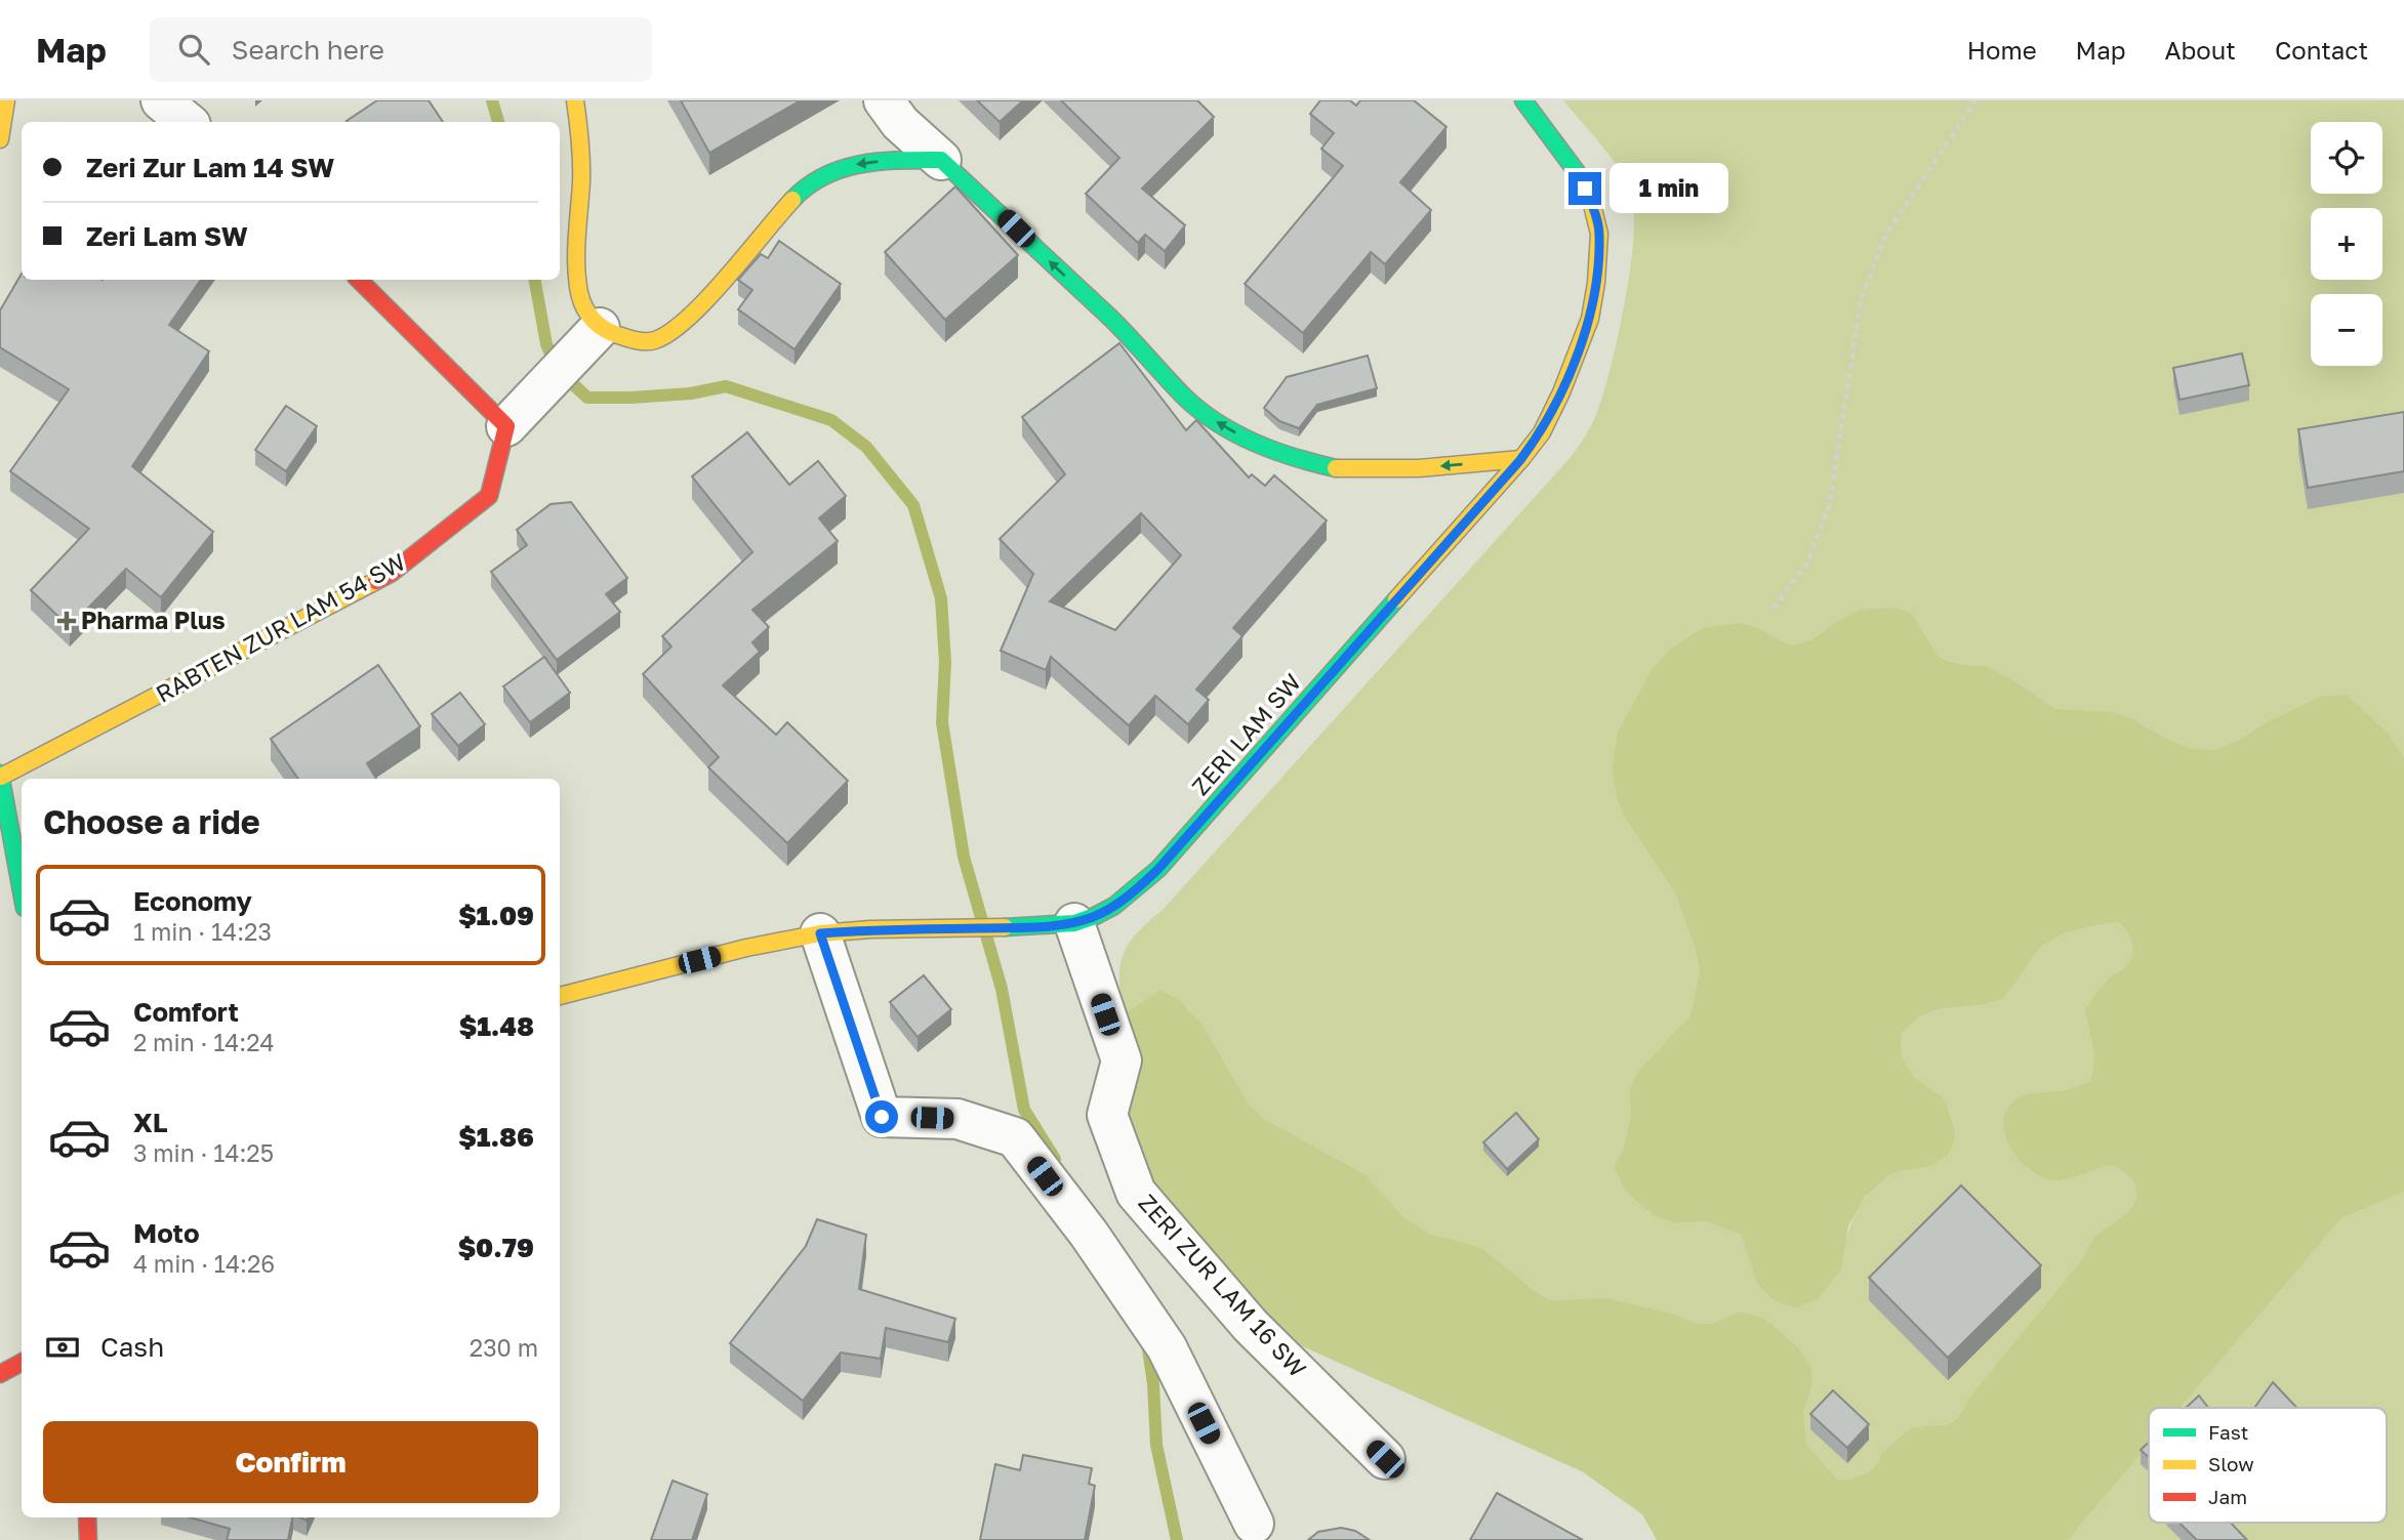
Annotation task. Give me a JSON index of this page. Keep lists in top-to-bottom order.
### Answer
{
  "streets": {
    "street": ["RABTEN ZUR LAM 54 SW", "ZERI LAM SW", "ZERI ZUR LAM 16 SW"]
  },
  "crossings": [
    ["ZERI LAM SW", "ZERI ZUR LAM 16 SW"]
  ],
  "places": {
    "health": ["Pharma Plus"]
  },
  "legend": ["Fast", "Slow", "Jam"],
  "page": {
    "header": "Map",
    "search": "Search here",
    "nav": [
      "Home",
      "Map",
      "About",
      "Contact"
    ],
    "map_buttons": ["+", "−"],
    "banner": ["Zeri Zur Lam 14 SW", "Zeri Lam SW"],
    "bubble": "1 min",
    "heading": "Choose a ride",
    "list": [
      {
        "name": "Economy",
        "note": "1 min · 14:23",
        "value": "$1.09"
      },
      {
        "name": "Comfort",
        "note": "2 min · 14:24",
        "value": "$1.48"
      },
      {
        "name": "XL",
        "note": "3 min · 14:25",
        "value": "$1.86"
      },
      {
        "name": "Moto",
        "note": "4 min · 14:26",
        "value": "$0.79"
      }
    ],
    "pay": ["Cash", "230 m"],
    "buttons": "Confirm"
  }
}
